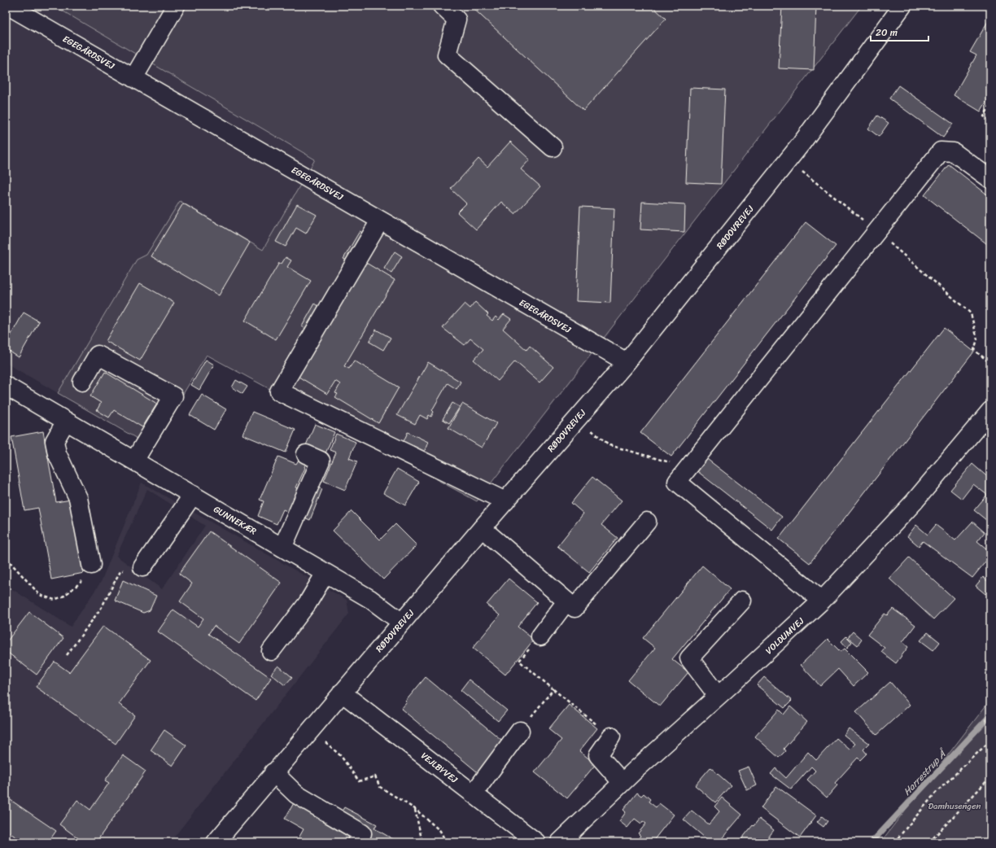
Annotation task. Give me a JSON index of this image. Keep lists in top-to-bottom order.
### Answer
{
  "streets": {
    "street": [
      "EGEGÅRDSVEJ",
      "RØDOVREVEJ",
      "GUNNEKÆR",
      "VOLDUMVEJ",
      "VEJLBYVEJ"
    ]
  },
  "crossings": [
    ["EGEGÅRDSVEJ", "RØDOVREVEJ"],
    ["RØDOVREVEJ", "GUNNEKÆR"],
    ["RØDOVREVEJ", "VEJLBYVEJ"]
  ],
  "water": ["Harrestrup Å"],
  "parks": ["Damhusengen"],
  "scale_bar": "20 m"
}
